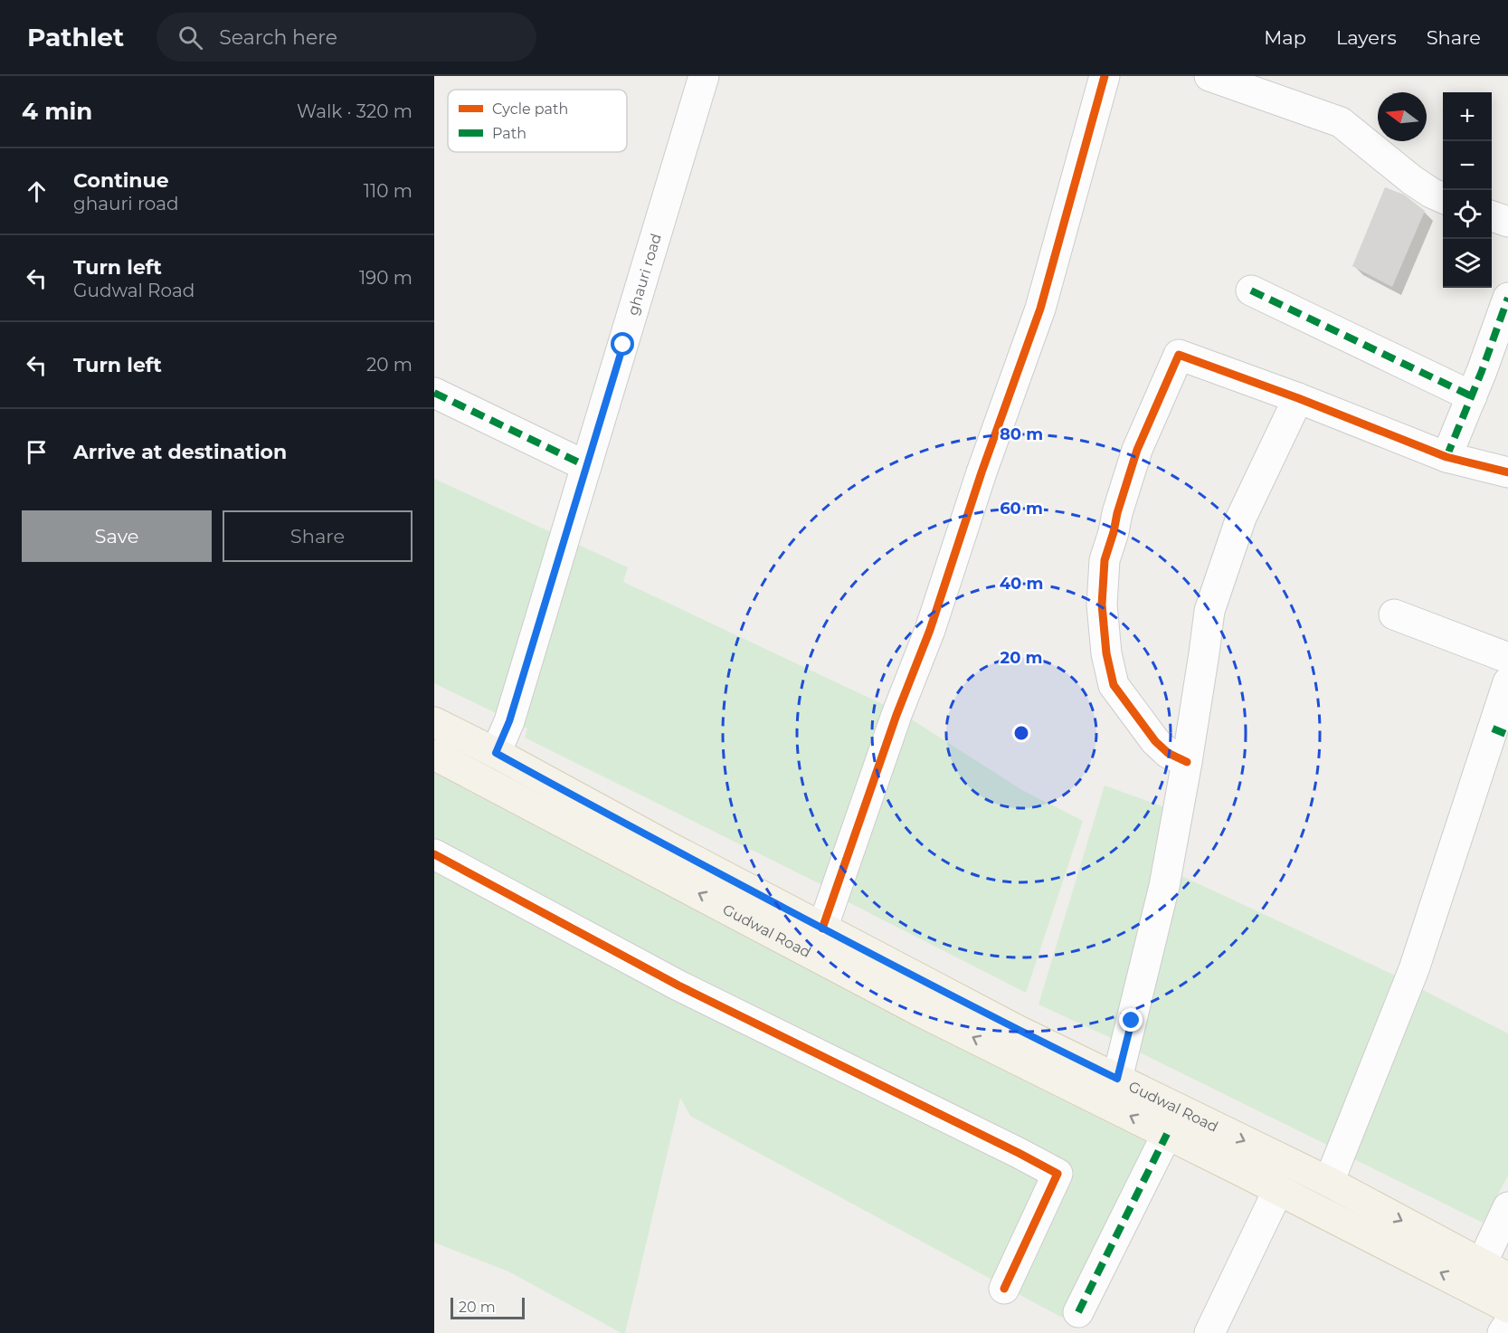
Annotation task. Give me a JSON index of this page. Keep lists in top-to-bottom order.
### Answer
{
  "streets": {
    "main road": ["Gudwal Road"],
    "street": ["ghauri road"]
  },
  "crossings": [
    ["ghauri road", "Gudwal Road"]
  ],
  "legend": ["Cycle path", "Path"],
  "scale_bar": "20 m",
  "north": "left",
  "page": {
    "header": "Pathlet",
    "search": "Search here",
    "nav": ["Map", "Layers", "Share"],
    "heading": ["4 min", "Walk · 320 m"],
    "map_buttons": ["+", "−"],
    "list": [
      ["Continue", "ghauri road", "110 m"],
      ["Turn left", "Gudwal Road", "190 m"],
      ["Turn left", "20 m"],
      "Arrive at destination"
    ],
    "buttons": ["Save", "Share"],
    "scale": "20 m"
  },
  "rings": [
    "80 m",
    "60 m",
    "40 m",
    "20 m"
  ]
}
